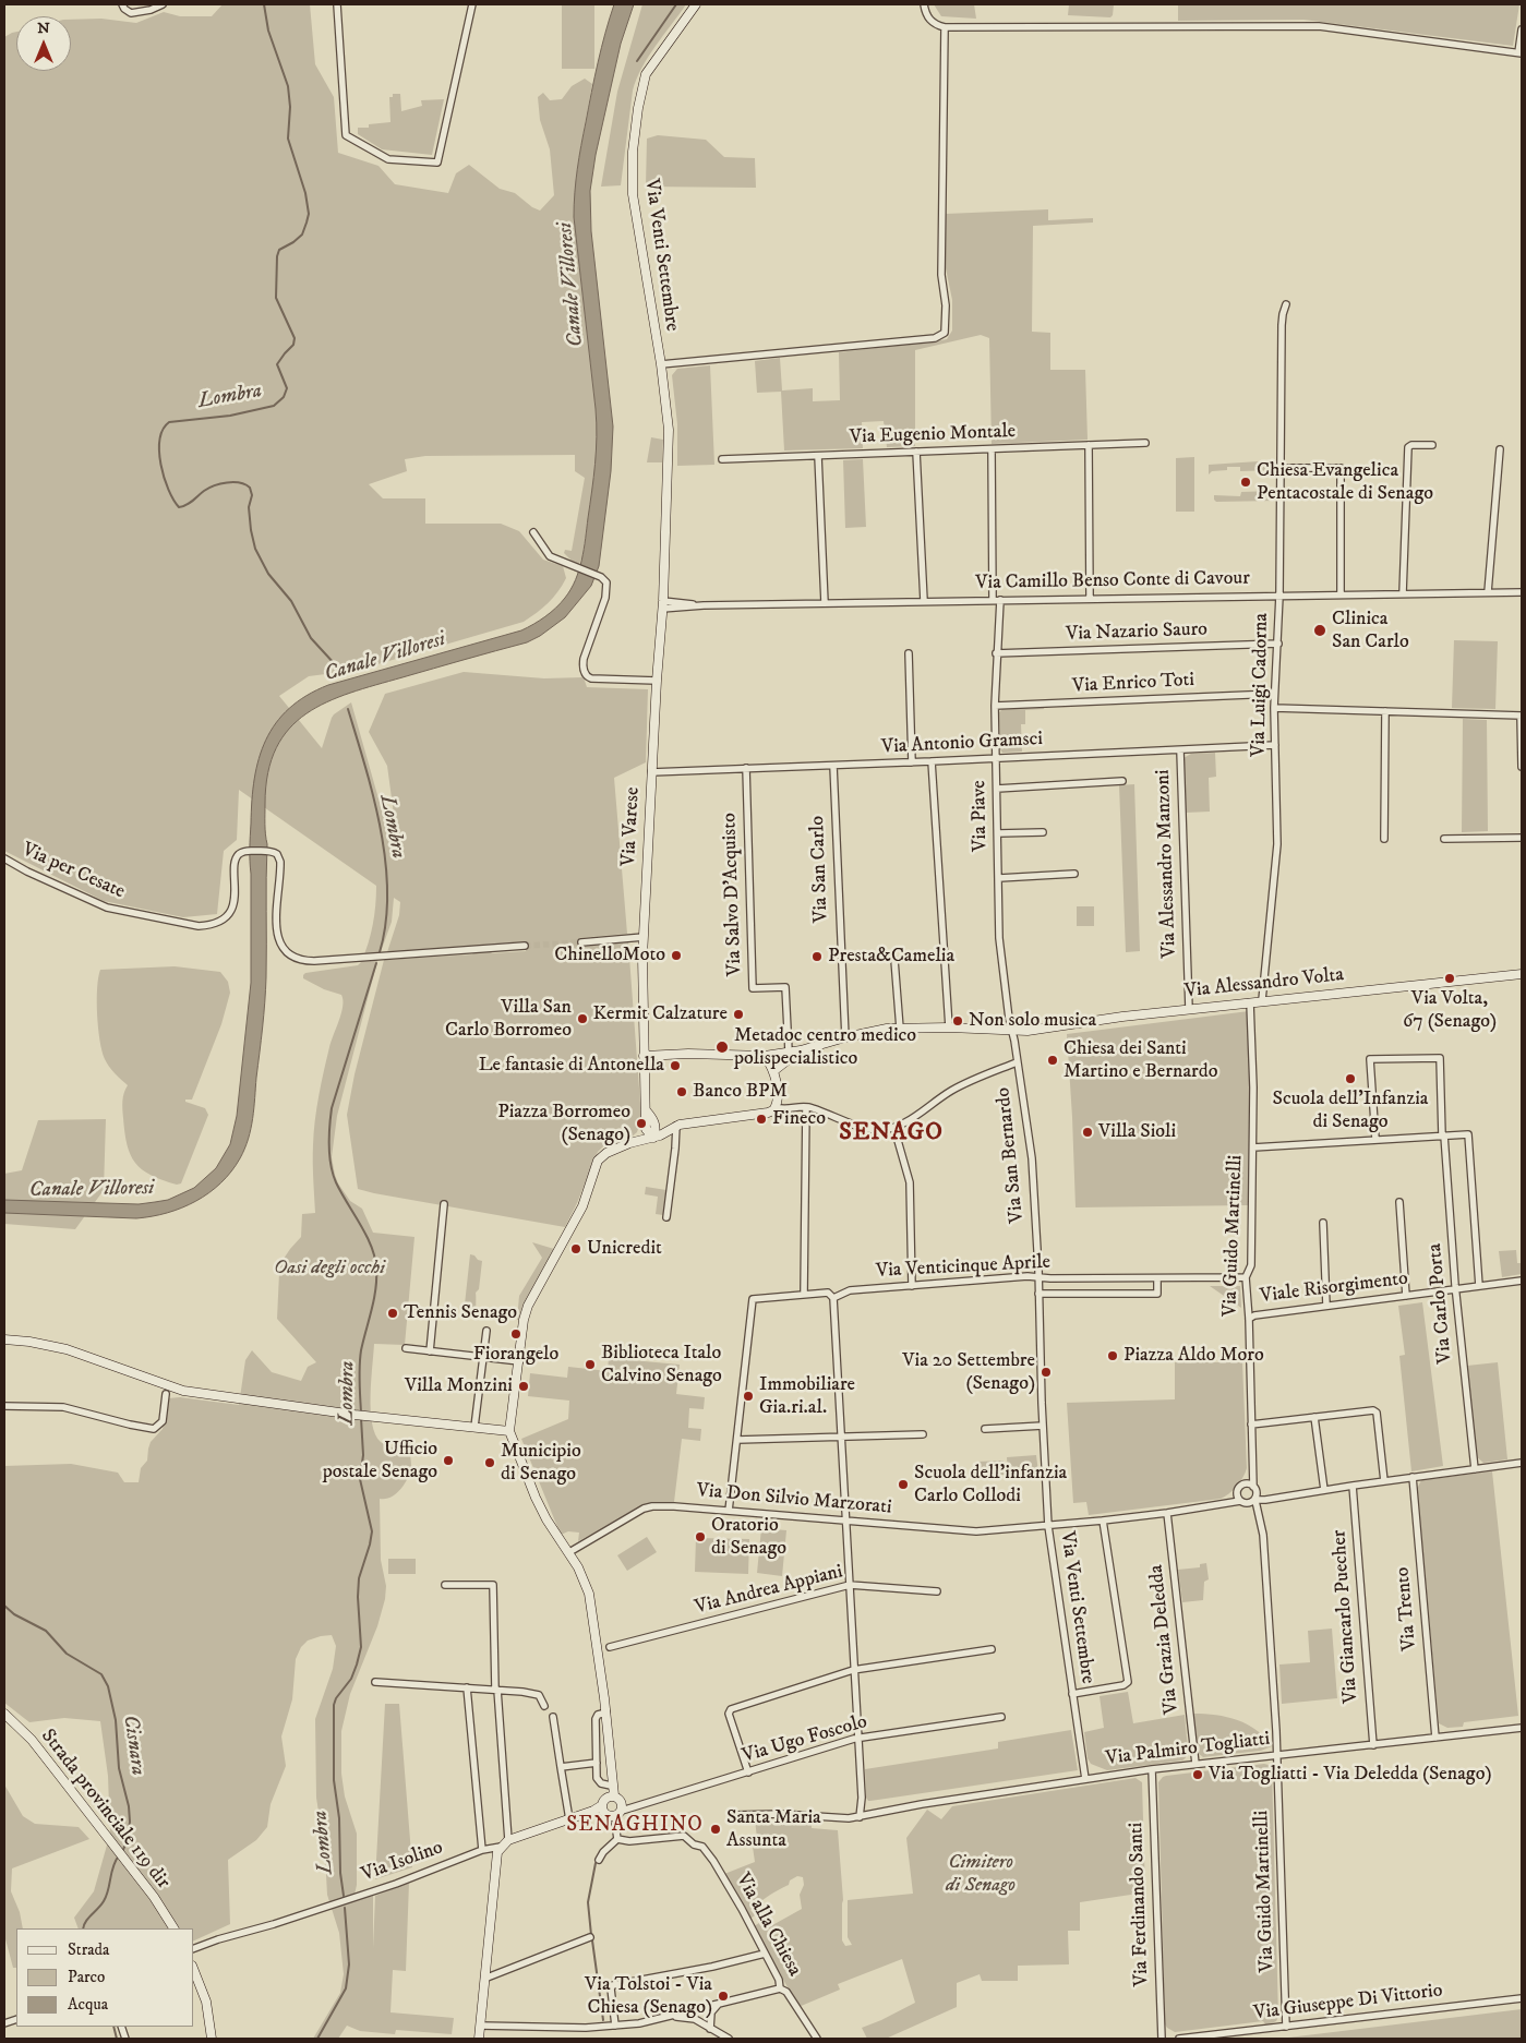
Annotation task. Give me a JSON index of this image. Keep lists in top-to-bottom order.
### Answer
{
  "streets": {
    "street": [
      "Via Venti Settembre",
      "Via Eugenio Montale",
      "Via Camillo Benso Conte di Cavour",
      "Via Nazario Sauro",
      "Via Enrico Toti",
      "Via Luigi Cadorna",
      "Via Antonio Gramsci",
      "Via Piave",
      "Via Varese",
      "Via Alessandro Manzoni",
      "Via San Carlo",
      "Via per Cesate",
      "Via Salvo D'Acquisto",
      "Via Alessandro Volta",
      "Via San Bernardo",
      "Via Guido Martinelli",
      "Via Venticinque Aprile",
      "Viale Risorgimento",
      "Via Carlo Porta",
      "Via Don Silvio Marzorati",
      "Via Andrea Appiani",
      "Via Trento",
      "Via Giancarlo Puecher",
      "Via Grazia Deledda",
      "Via Ugo Foscolo",
      "Via Palmiro Togliatti",
      "Strada provinciale 119 dir",
      "Via Isolino",
      "Via Ferdinando Santi",
      "Via alla Chiesa",
      "Via Giuseppe Di Vittorio"
    ]
  },
  "crossings": [
    ["Via Venti Settembre", "Via Camillo Benso Conte di Cavour"],
    ["Via Venti Settembre", "Via Varese"],
    ["Via Venti Settembre", "Via San Bernardo"],
    ["Via Venti Settembre", "Via Venticinque Aprile"],
    ["Via Venti Settembre", "Via Don Silvio Marzorati"],
    ["Via Venti Settembre", "Via Palmiro Togliatti"],
    ["Via Eugenio Montale", "Via Piave"],
    ["Via Camillo Benso Conte di Cavour", "Via Luigi Cadorna"],
    ["Via Camillo Benso Conte di Cavour", "Via Piave"],
    ["Via Camillo Benso Conte di Cavour", "Via Varese"],
    ["Via Nazario Sauro", "Via Luigi Cadorna"],
    ["Via Nazario Sauro", "Via Piave"],
    ["Via Enrico Toti", "Via Luigi Cadorna"],
    ["Via Enrico Toti", "Via Piave"],
    ["Via Luigi Cadorna", "Via Antonio Gramsci"],
    ["Via Luigi Cadorna", "Via Alessandro Volta"],
    ["Via Antonio Gramsci", "Via Piave"],
    ["Via Antonio Gramsci", "Via Varese"],
    ["Via Antonio Gramsci", "Via Alessandro Manzoni"],
    ["Via Antonio Gramsci", "Via San Carlo"],
    ["Via Antonio Gramsci", "Via Salvo D'Acquisto"],
    ["Via Piave", "Via Alessandro Volta"],
    ["Via Piave", "Via San Bernardo"],
    ["Via Alessandro Manzoni", "Via Alessandro Volta"],
    ["Via San Carlo", "Via Alessandro Volta"],
    ["Via Salvo D'Acquisto", "Via Alessandro Volta"],
    ["Via Alessandro Volta", "Via San Bernardo"],
    ["Via Alessandro Volta", "Via Guido Martinelli"],
    ["Via San Bernardo", "Via Venticinque Aprile"],
    ["Via Guido Martinelli", "Via Venticinque Aprile"],
    ["Via Guido Martinelli", "Viale Risorgimento"],
    ["Via Guido Martinelli", "Via Don Silvio Marzorati"],
    ["Via Guido Martinelli", "Via Palmiro Togliatti"],
    ["Via Guido Martinelli", "Via Giuseppe Di Vittorio"],
    ["Viale Risorgimento", "Via Carlo Porta"],
    ["Via Don Silvio Marzorati", "Via Grazia Deledda"],
    ["Via Trento", "Via Palmiro Togliatti"],
    ["Via Giancarlo Puecher", "Via Palmiro Togliatti"],
    ["Via Grazia Deledda", "Via Palmiro Togliatti"],
    ["Via Palmiro Togliatti", "Via Ferdinando Santi"]
  ],
  "districts": ["SENAGO", "SENAGHINO"],
  "water": ["Canale Villoresi", "Lombra", "Cisnara"],
  "parks": ["Oasi degli occhi", "Cimitero di Senago"],
  "places": [
    "Chiesa Evangelica Pentacostale di Senago",
    "Clinica San Carlo",
    "ChinelloMoto",
    "Presta&Camelia",
    "Via Volta, 67 (Senago)",
    "Kermit Calzature",
    "Villa San Carlo Borromeo",
    "Non solo musica",
    "Metadoc centro medico polispecialistico",
    "Chiesa dei Santi Martino e Bernardo",
    "Le fantasie di Antonella",
    "Scuola dell'Infanzia di Senago",
    "Banco BPM",
    "Fineco",
    "Piazza Borromeo (Senago)",
    "Villa Sioli",
    "Unicredit",
    "Tennis Senago",
    "Fiorangelo",
    "Piazza Aldo Moro",
    "Biblioteca Italo Calvino Senago",
    "Via 20 Settembre (Senago)",
    "Villa Monzini",
    "Immobiliare Gia.ri.al.",
    "Ufficio postale Senago",
    "Municipio di Senago",
    "Scuola dell'infanzia Carlo Collodi",
    "Oratorio di Senago",
    "Via Togliatti - Via Deledda (Senago)",
    "Santa Maria Assunta",
    "Via Tolstoi - Via Chiesa (Senago)"
  ],
  "legend": ["Strada", "Parco", "Acqua"],
  "north": "top"
}
